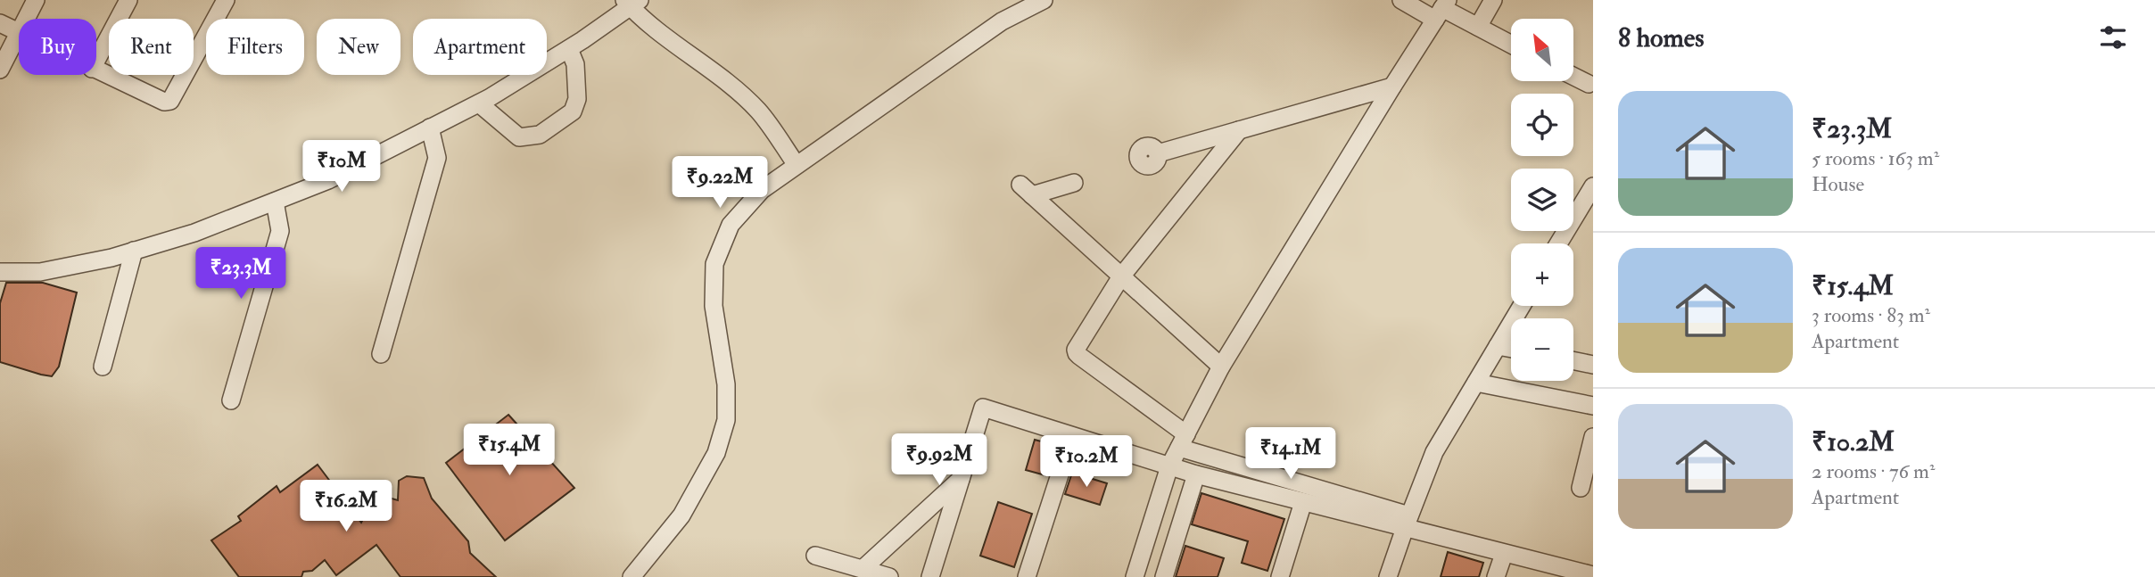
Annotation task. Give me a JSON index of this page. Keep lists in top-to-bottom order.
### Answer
{
  "north": "top left",
  "page": {
    "heading": "8 homes",
    "map_buttons": ["+", "−"],
    "chip": [
      "Buy",
      "Rent",
      "Filters",
      "New",
      "Apartment"
    ],
    "list": [
      {
        "name": "₹23.3M",
        "note": "5 rooms · 163 m² · House"
      },
      {
        "name": "₹15.4M",
        "note": "3 rooms · 83 m² · Apartment"
      },
      {
        "name": "₹10.2M",
        "note": "2 rooms · 76 m² · Apartment"
      }
    ],
    "price": [
      "₹10M",
      "₹9.22M",
      "₹23.3M",
      "₹15.4M",
      "₹14.1M",
      "₹9.92M",
      "₹10.2M",
      "₹16.2M"
    ]
  }
}
